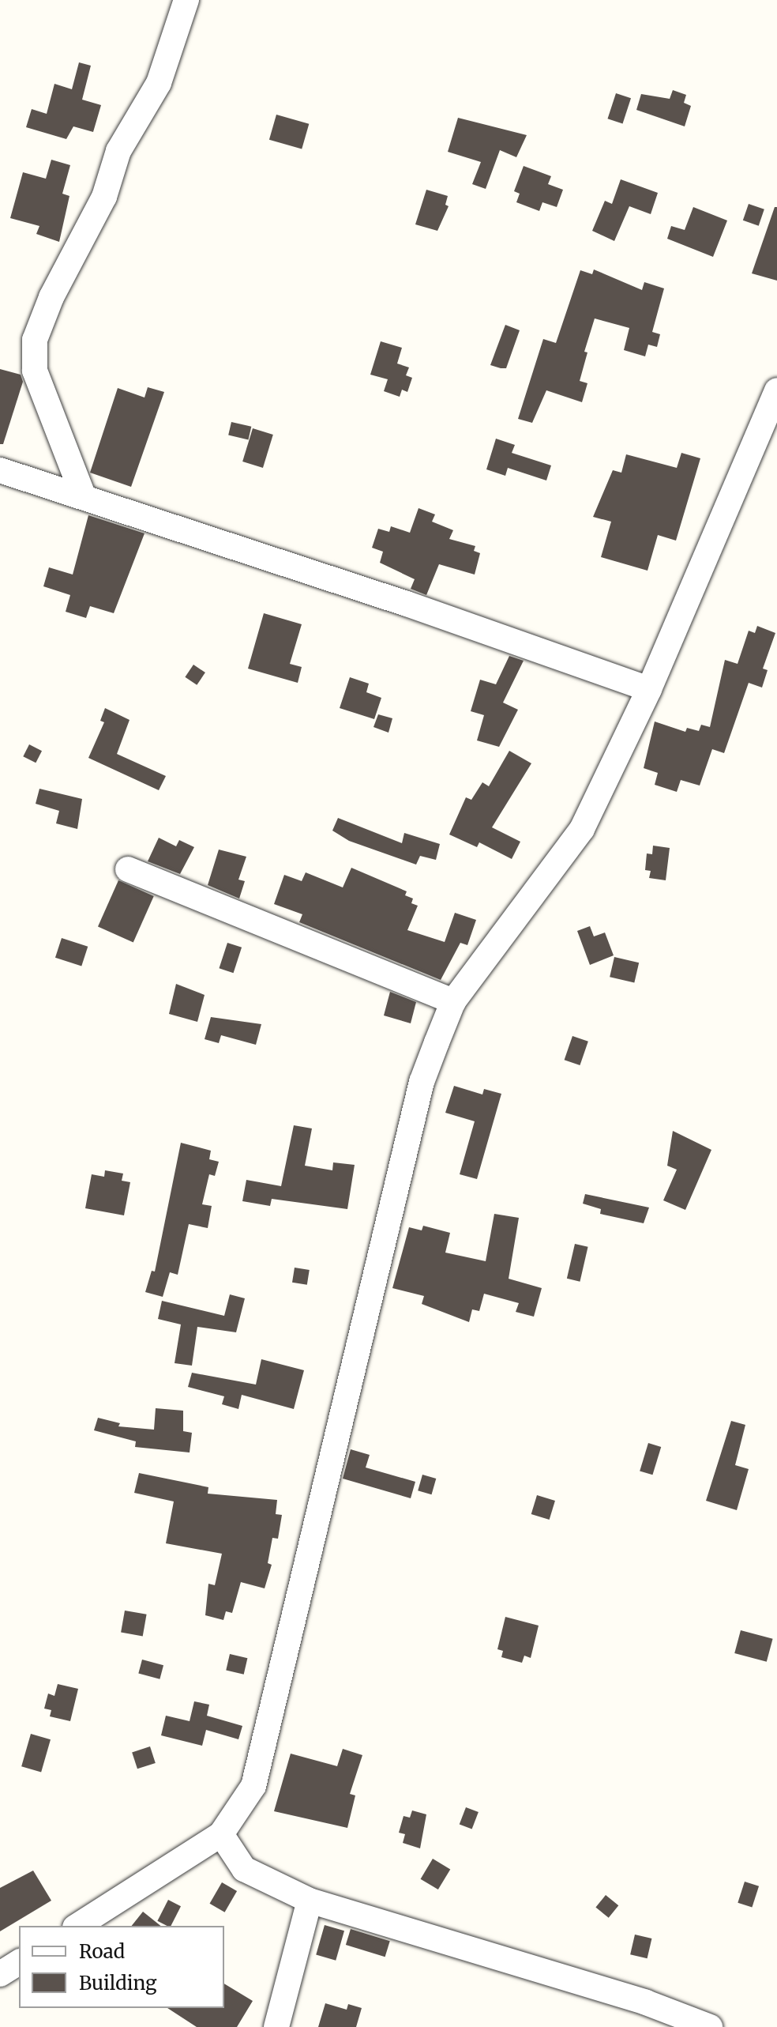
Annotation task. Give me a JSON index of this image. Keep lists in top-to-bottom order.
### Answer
{
  "legend": ["Road", "Building"]
}
